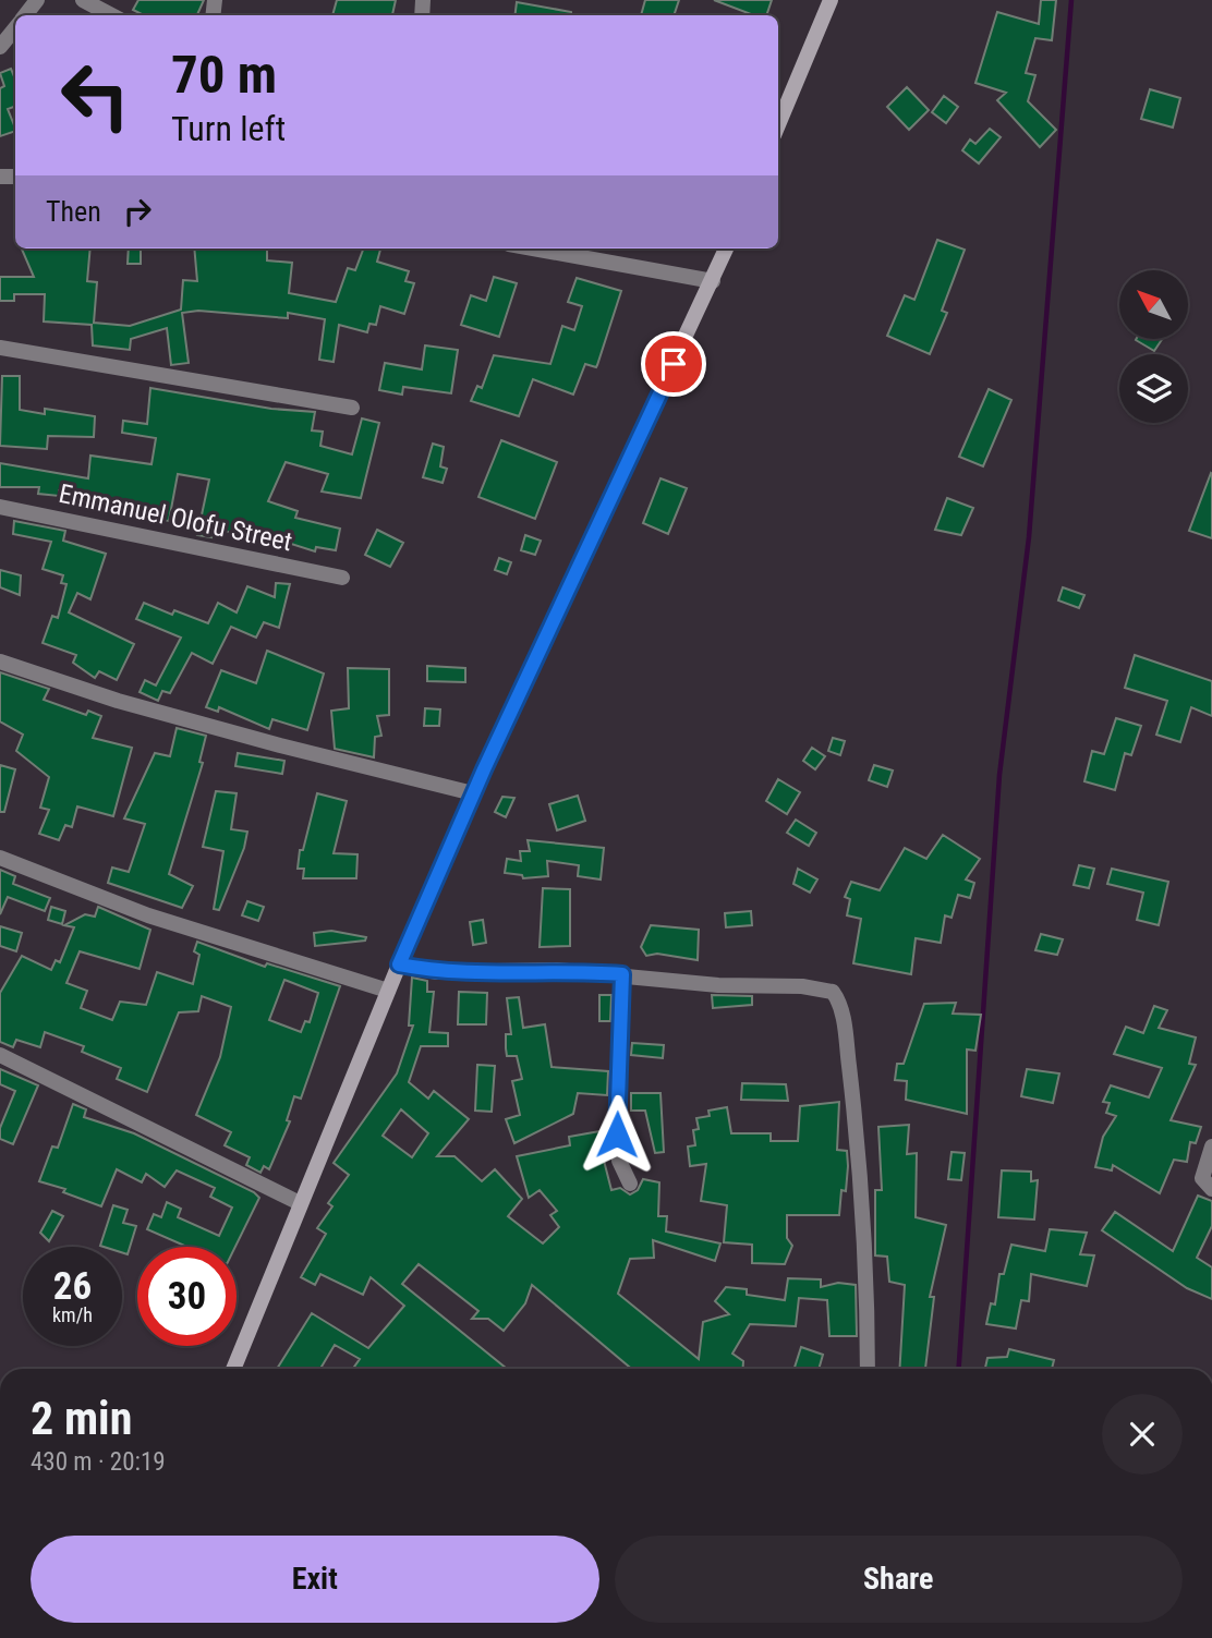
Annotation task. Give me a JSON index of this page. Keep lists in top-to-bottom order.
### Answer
{
  "streets": {
    "street": ["Emmanuel Olofu Street"]
  },
  "north": "top left",
  "page": {
    "turn": ["70 m", "Turn left"],
    "then": "Then",
    "speed": "26 km/h",
    "limit": "30",
    "heading": ["2 min", "430 m · 20:19"],
    "buttons": ["Exit", "Share"]
  }
}
